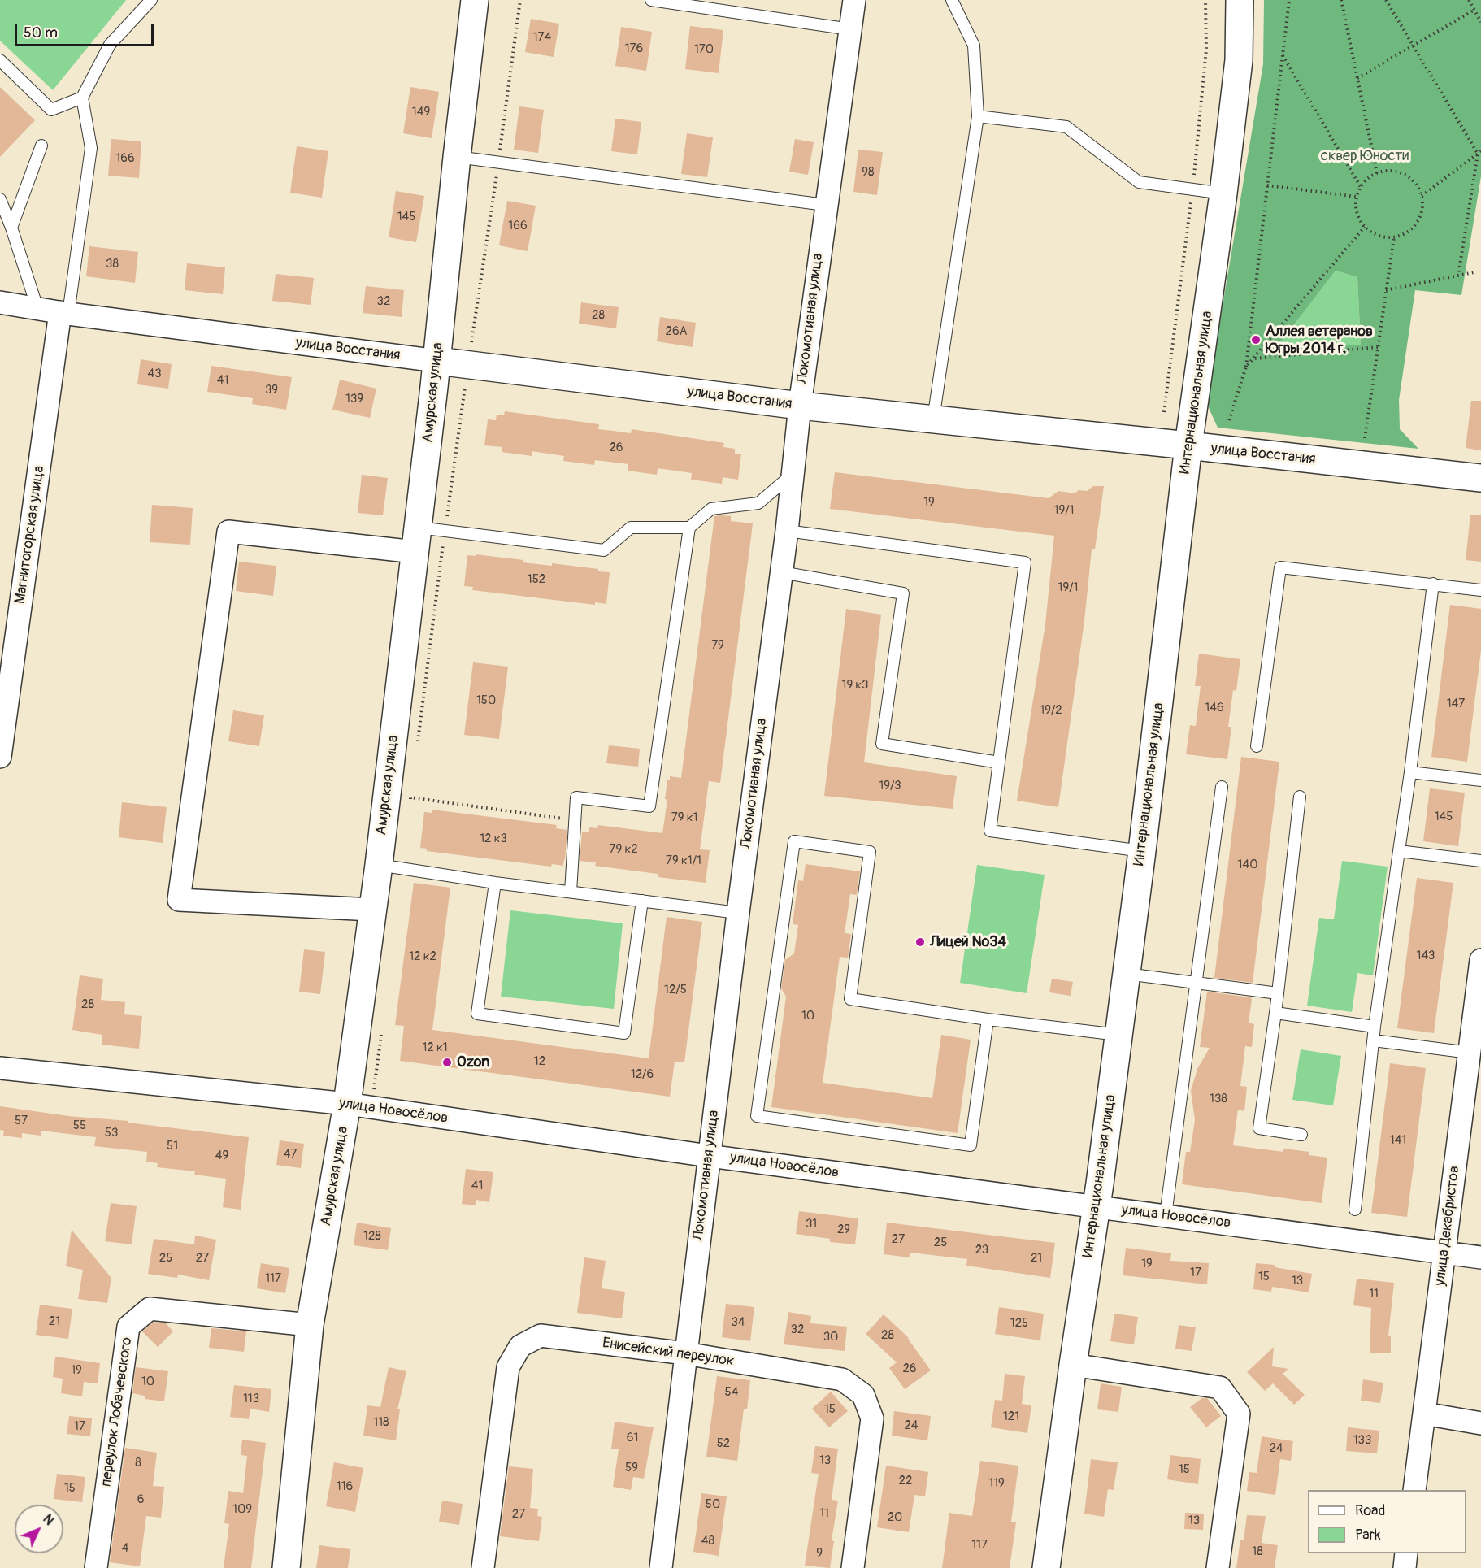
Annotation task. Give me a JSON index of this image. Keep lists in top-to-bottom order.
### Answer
{
  "streets": {
    "street": [
      "Локомотивная улица",
      "улица Восстания",
      "Амурская улица",
      "Интернациональная улица",
      "Магнитогорская улица",
      "улица Новосёлов",
      "улица Декабристов",
      "Енисейский переулок",
      "переулок Лобачевского"
    ]
  },
  "crossings": [
    ["Локомотивная улица", "улица Восстания"],
    ["Локомотивная улица", "улица Новосёлов"],
    ["Локомотивная улица", "Енисейский переулок"],
    ["улица Восстания", "Амурская улица"],
    ["улица Восстания", "Интернациональная улица"],
    ["улица Восстания", "Магнитогорская улица"],
    ["Амурская улица", "улица Новосёлов"],
    ["Амурская улица", "переулок Лобачевского"],
    ["Интернациональная улица", "улица Новосёлов"],
    ["улица Новосёлов", "улица Декабристов"]
  ],
  "parks": ["сквер Юности"],
  "places": ["Аллея ветеранов Югры 2014 г.", "Лицей №34", "Ozon"],
  "house_numbers": [
    "174",
    "176",
    "170",
    "149",
    "166",
    "98",
    "145",
    "166",
    "38",
    "32",
    "28",
    "26А",
    "43",
    "41",
    "39",
    "139",
    "26",
    "19",
    "19/1",
    "152",
    "19/1",
    "79",
    "19 к3",
    "150",
    "147",
    "146",
    "19/2",
    "19/3",
    "145",
    "79 к1",
    "12 к3",
    "79 к2",
    "79 к1/1",
    "140",
    "143",
    "12 к2",
    "12/5",
    "28",
    "10",
    "12 к1",
    "12",
    "12/6",
    "138",
    "57",
    "55",
    "53",
    "141",
    "51",
    "47",
    "49",
    "41",
    "31",
    "29",
    "128",
    "27",
    "25",
    "23",
    "25",
    "27",
    "21",
    "19",
    "17",
    "15",
    "117",
    "13",
    "11",
    "21",
    "34",
    "125",
    "32",
    "28",
    "30",
    "26",
    "19",
    "10",
    "54",
    "113",
    "15",
    "121",
    "118",
    "24",
    "17",
    "61",
    "133",
    "52",
    "24",
    "13",
    "8",
    "59",
    "15",
    "22",
    "119",
    "116",
    "15",
    "6",
    "50",
    "109",
    "11",
    "27",
    "20",
    "13",
    "48",
    "117",
    "4",
    "18",
    "9"
  ],
  "legend": ["Road", "Park"],
  "scale_bar": "50 m",
  "north": "top right"
}
